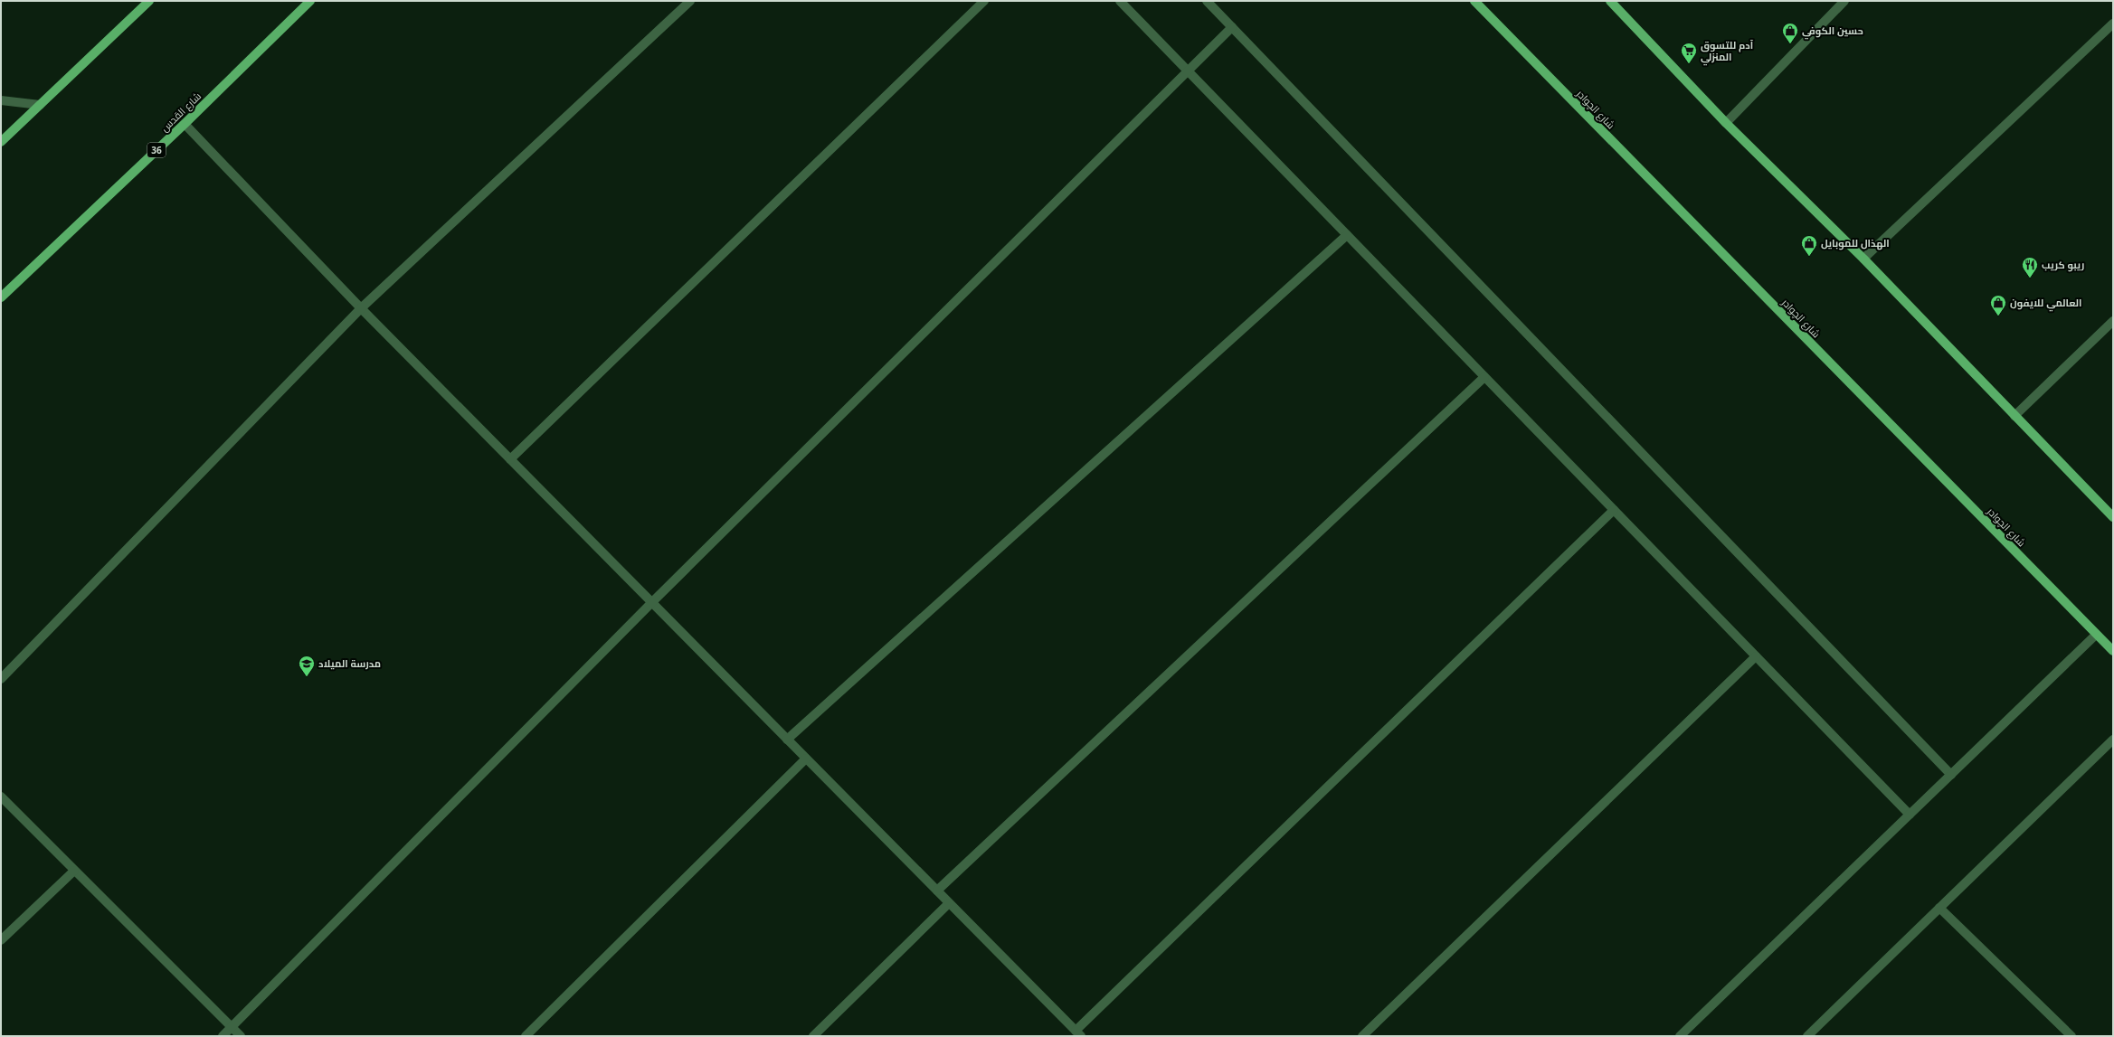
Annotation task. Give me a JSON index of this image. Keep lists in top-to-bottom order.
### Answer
{
  "streets": {
    "main road": ["شارع الچوادر", "شارع القدس", "36"]
  },
  "places": {
    "shop": ["حسين الكوفي", "الهذال للموبايل", "العالمي للايفون"],
    "supermarket": ["آدم للتسوق المنزلي"],
    "restaurant": ["ريبو كريب"],
    "school or university": ["مدرسة الميلاد"]
  }
}
